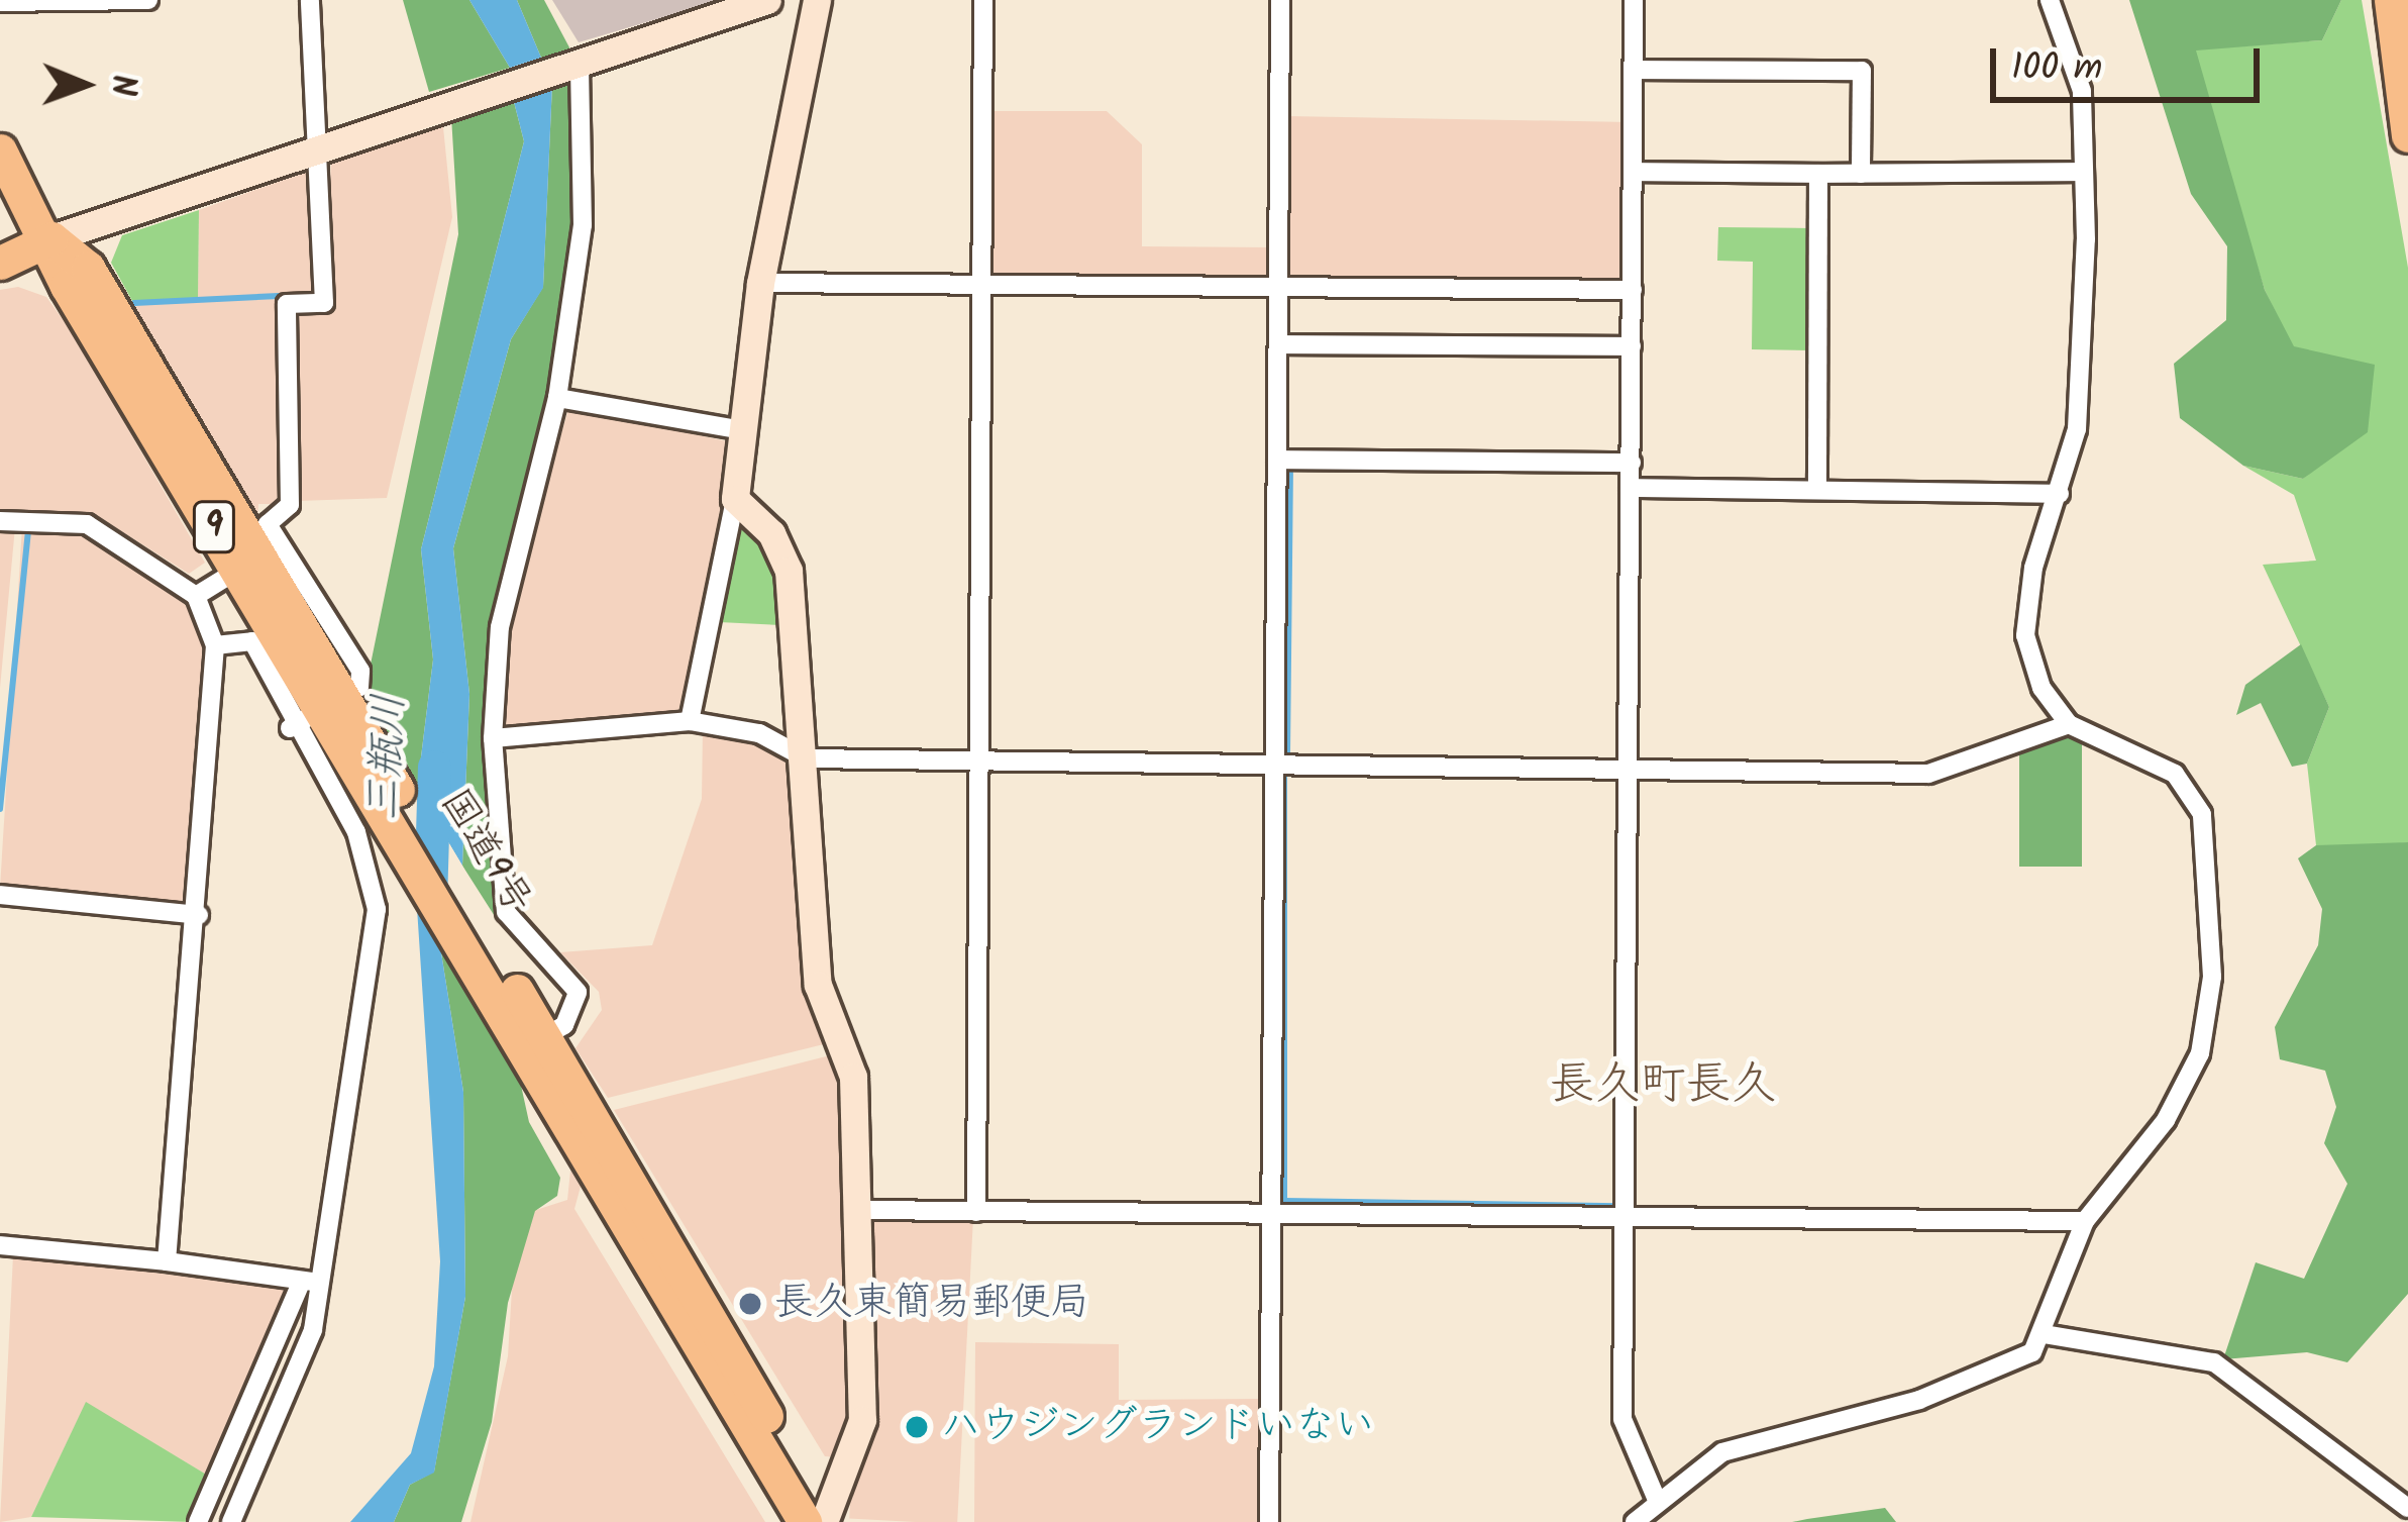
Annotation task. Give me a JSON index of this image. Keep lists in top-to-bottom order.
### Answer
{
  "streets": {
    "highway": ["9", "国道9号"]
  },
  "districts": ["長久町長久"],
  "water": ["三瓶川"],
  "places": ["長久東簡易郵便局", "ハウジングランドいない"],
  "scale_bar": "100 m",
  "north": "right"
}
